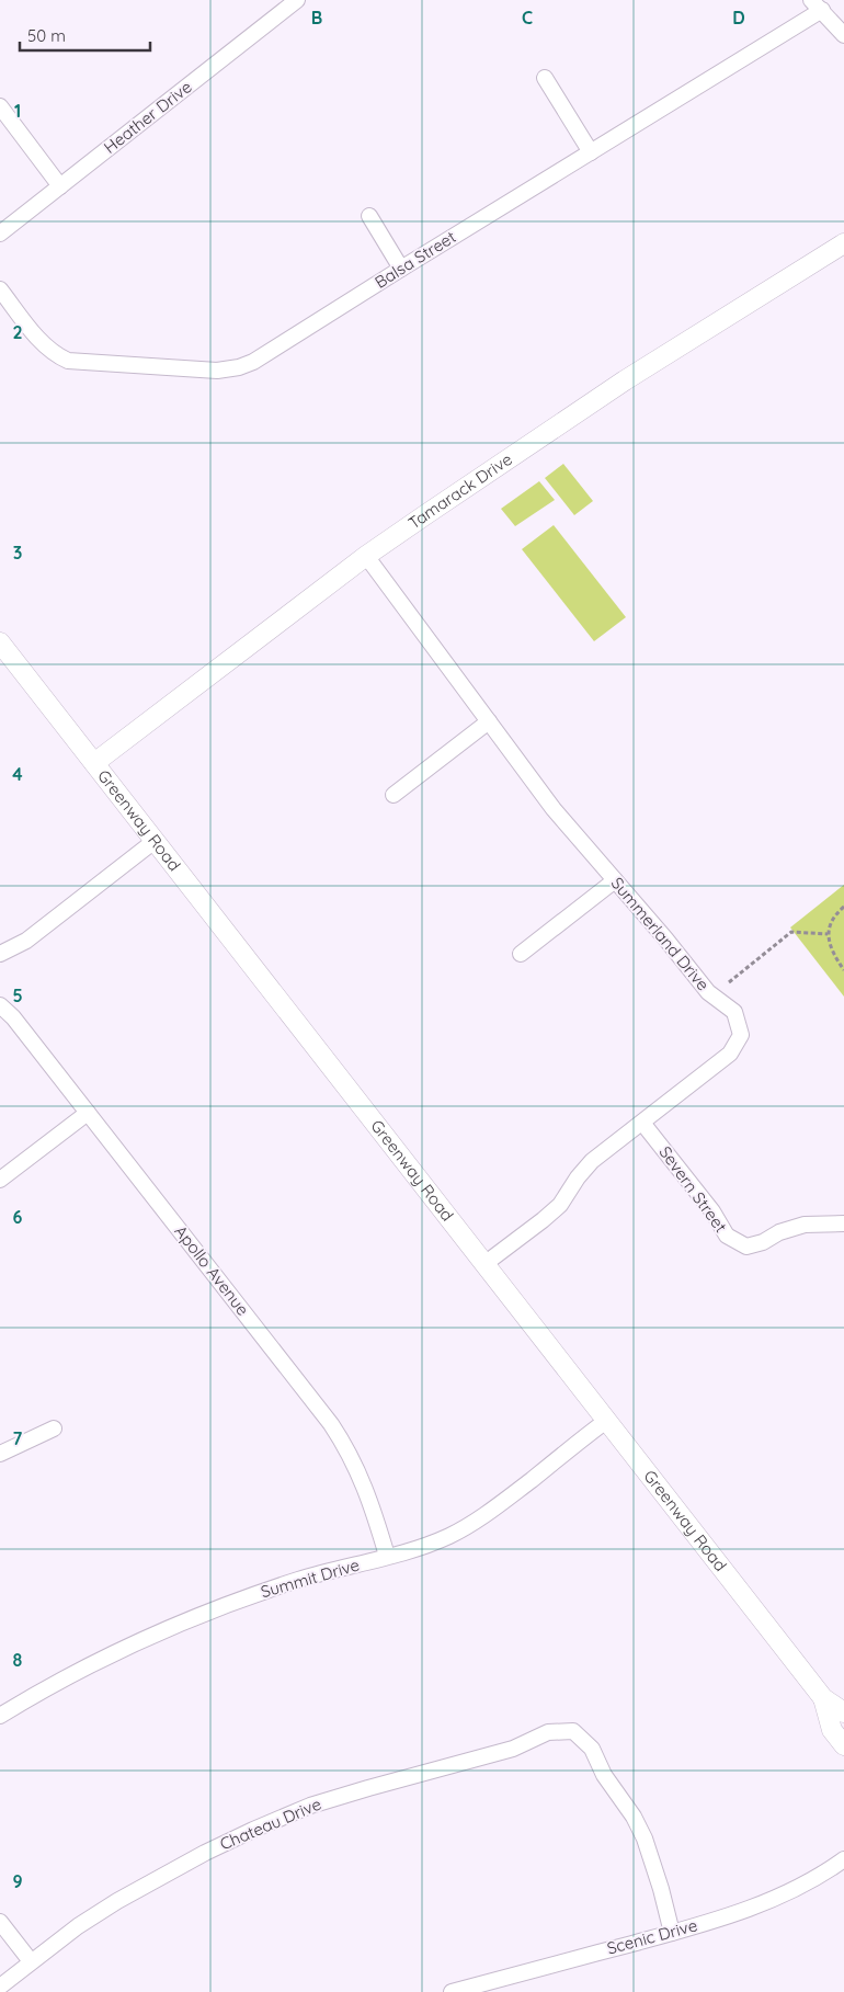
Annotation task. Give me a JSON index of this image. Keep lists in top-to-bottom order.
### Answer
{
  "streets": {
    "street": [
      "Heather Drive",
      "Balsa Street",
      "Tamarack Drive",
      "Greenway Road",
      "Summerland Drive",
      "Severn Street",
      "Apollo Avenue",
      "Summit Drive",
      "Chateau Drive",
      "Scenic Drive"
    ]
  },
  "crossings": [
    ["Tamarack Drive", "Greenway Road"],
    ["Tamarack Drive", "Summerland Drive"],
    ["Greenway Road", "Summerland Drive"],
    ["Greenway Road", "Summit Drive"],
    ["Summerland Drive", "Severn Street"],
    ["Apollo Avenue", "Summit Drive"],
    ["Chateau Drive", "Scenic Drive"]
  ],
  "scale_bar": "50 m",
  "grid": {
    "columns": ["B", "C", "D"],
    "rows": [
      "1",
      "2",
      "3",
      "4",
      "5",
      "6",
      "7",
      "8",
      "9"
    ]
  }
}
